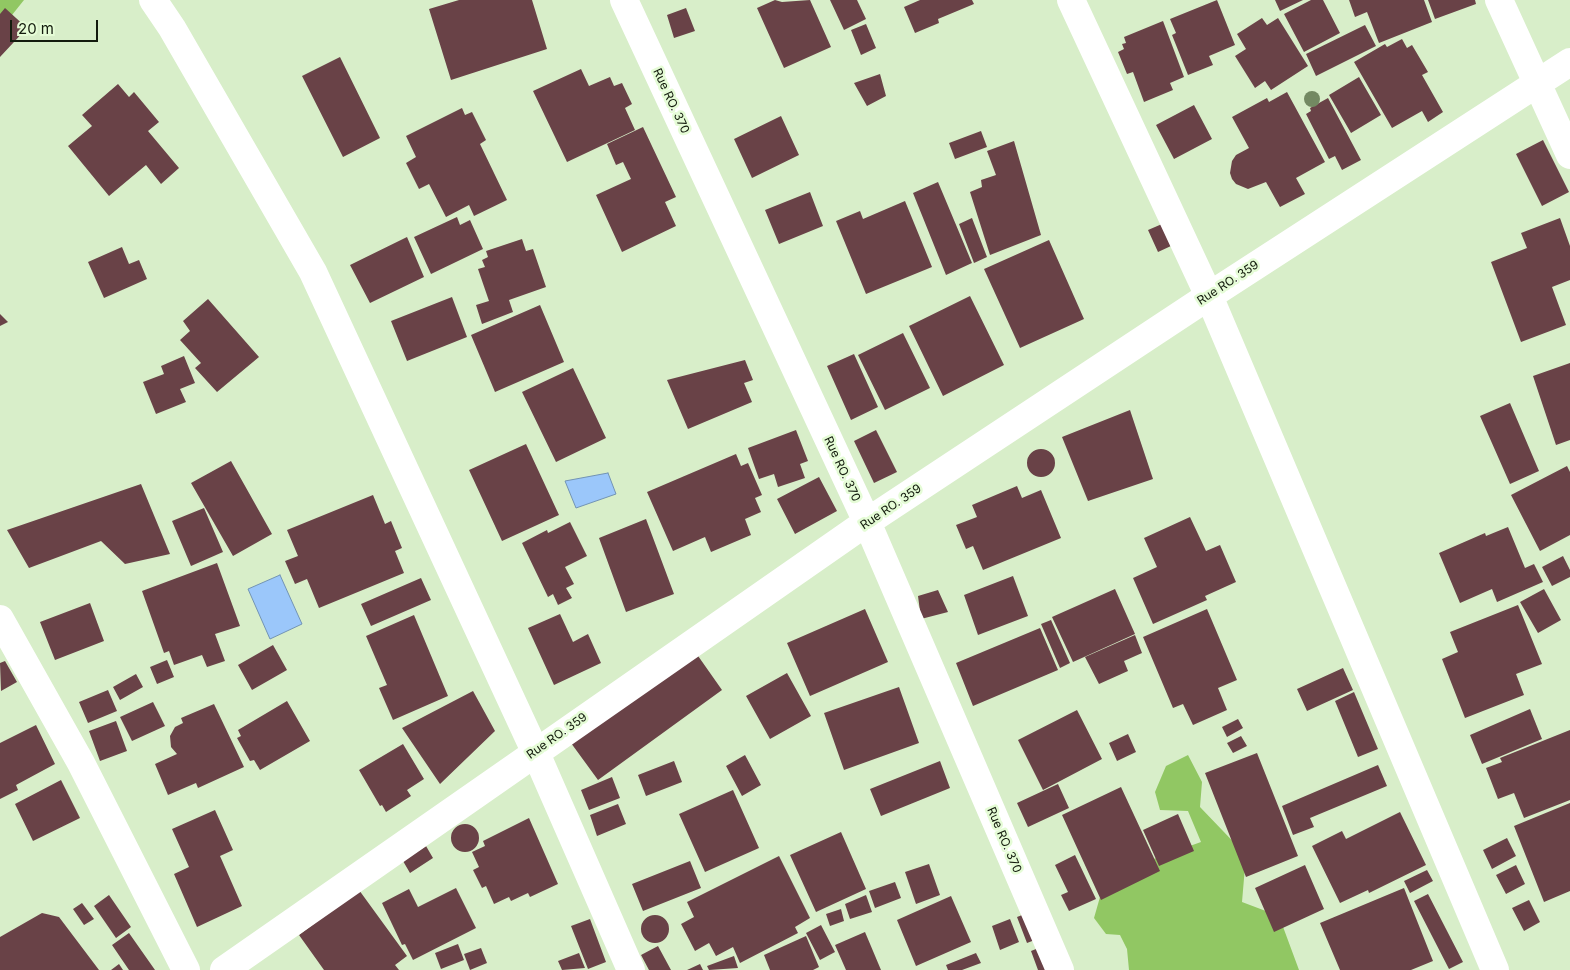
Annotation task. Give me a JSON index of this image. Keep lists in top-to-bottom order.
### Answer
{
  "streets": {
    "street": ["Rue RO. 370", "Rue RO. 359"]
  },
  "crossings": [
    ["Rue RO. 370", "Rue RO. 359"]
  ],
  "scale_bar": "20 m"
}
